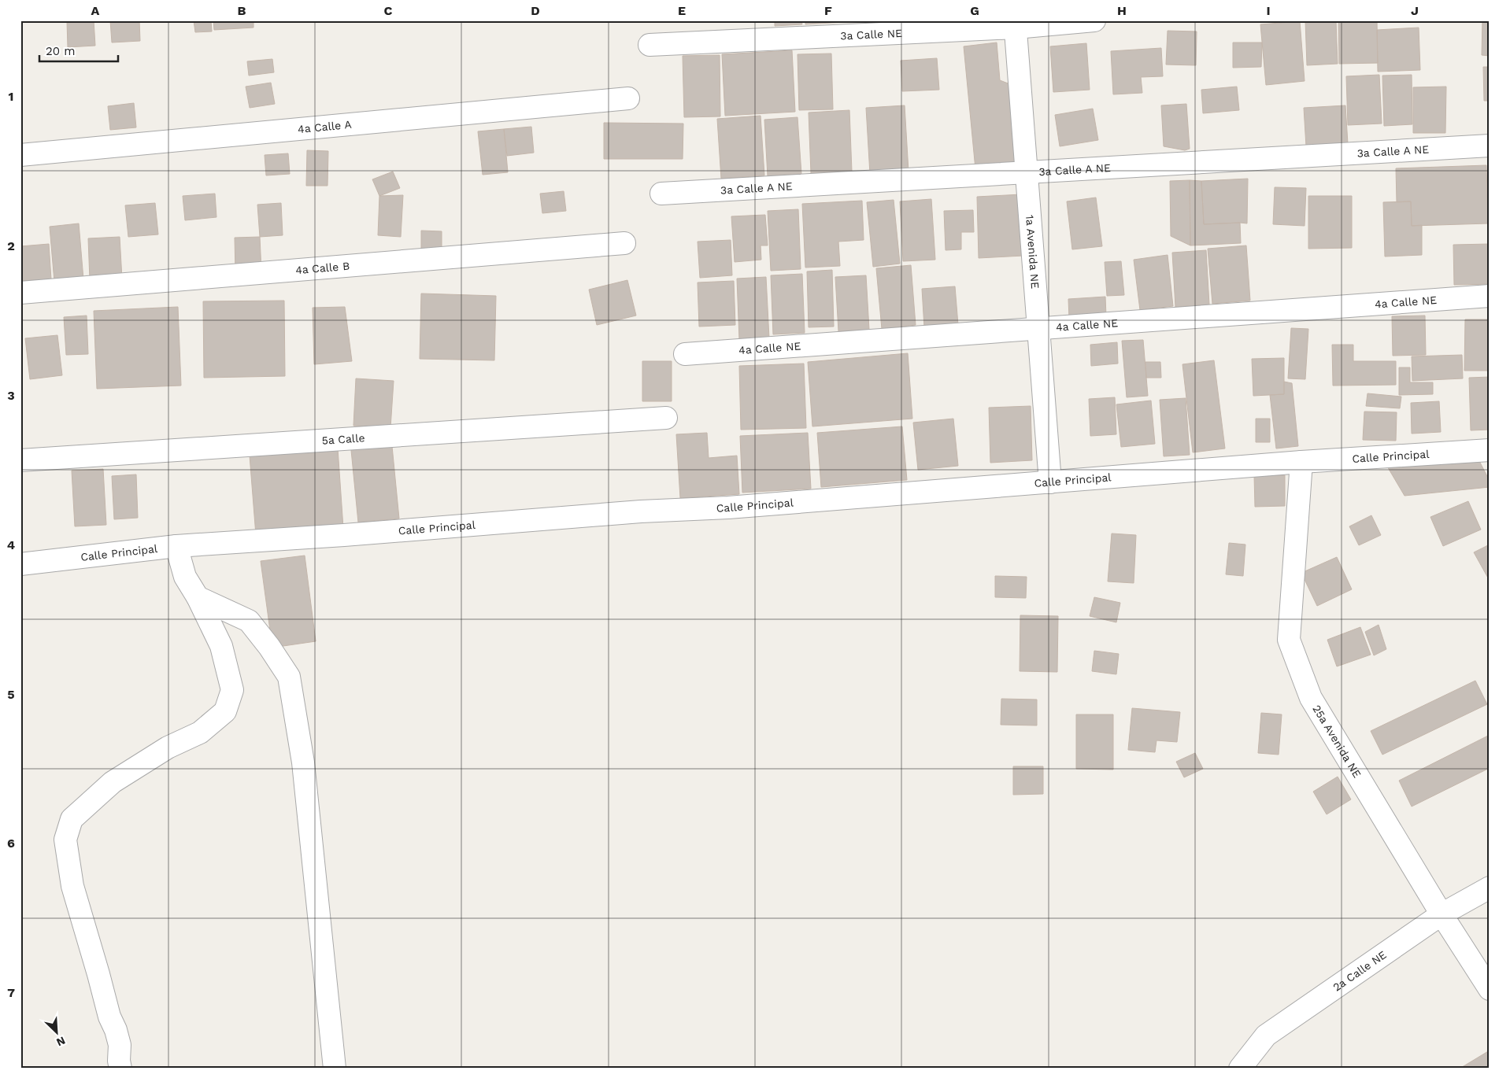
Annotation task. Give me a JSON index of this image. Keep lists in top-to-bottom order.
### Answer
{
  "streets": {
    "street": [
      "3a Calle NE",
      "4a Calle A",
      "3a Calle A NE",
      "1a Avenida NE",
      "4a Calle B",
      "4a Calle NE",
      "5a Calle",
      "Calle Principal",
      "25a Avenida NE",
      "2a Calle NE"
    ]
  },
  "crossings": [
    ["3a Calle NE", "1a Avenida NE"],
    ["3a Calle A NE", "1a Avenida NE"],
    ["1a Avenida NE", "4a Calle NE"],
    ["1a Avenida NE", "Calle Principal"],
    ["Calle Principal", "25a Avenida NE"],
    ["25a Avenida NE", "2a Calle NE"]
  ],
  "scale_bar": "20 m",
  "north": "bottom right",
  "grid": {
    "columns": [
      "A",
      "B",
      "C",
      "D",
      "E",
      "F",
      "G",
      "H",
      "I",
      "J"
    ],
    "rows": [
      "1",
      "2",
      "3",
      "4",
      "5",
      "6",
      "7"
    ]
  }
}
